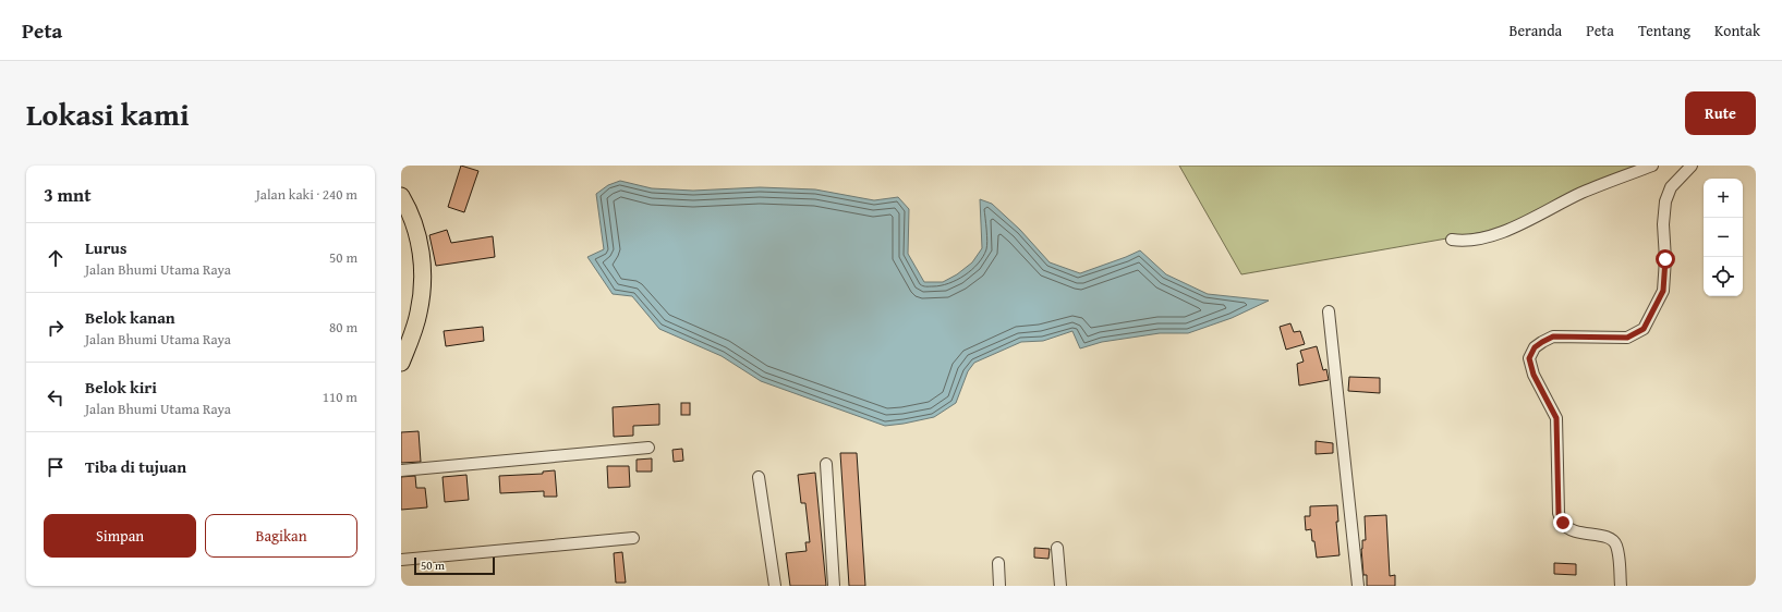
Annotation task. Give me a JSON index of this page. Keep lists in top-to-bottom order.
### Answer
{
  "scale_bar": "50 m",
  "page": {
    "header": "Peta",
    "nav": [
      "Beranda",
      "Peta",
      "Tentang",
      "Kontak"
    ],
    "title": "Lokasi kami",
    "buttons": [
      "Rute",
      ["Simpan", "Bagikan"]
    ],
    "heading": ["3 mnt", "Jalan kaki · 240 m"],
    "map_buttons": ["+", "−"],
    "list": [
      ["Lurus", "Jalan Bhumi Utama Raya", "50 m"],
      ["Belok kanan", "Jalan Bhumi Utama Raya", "80 m"],
      ["Belok kiri", "Jalan Bhumi Utama Raya", "110 m"],
      "Tiba di tujuan"
    ],
    "scale": "50 m"
  }
}
